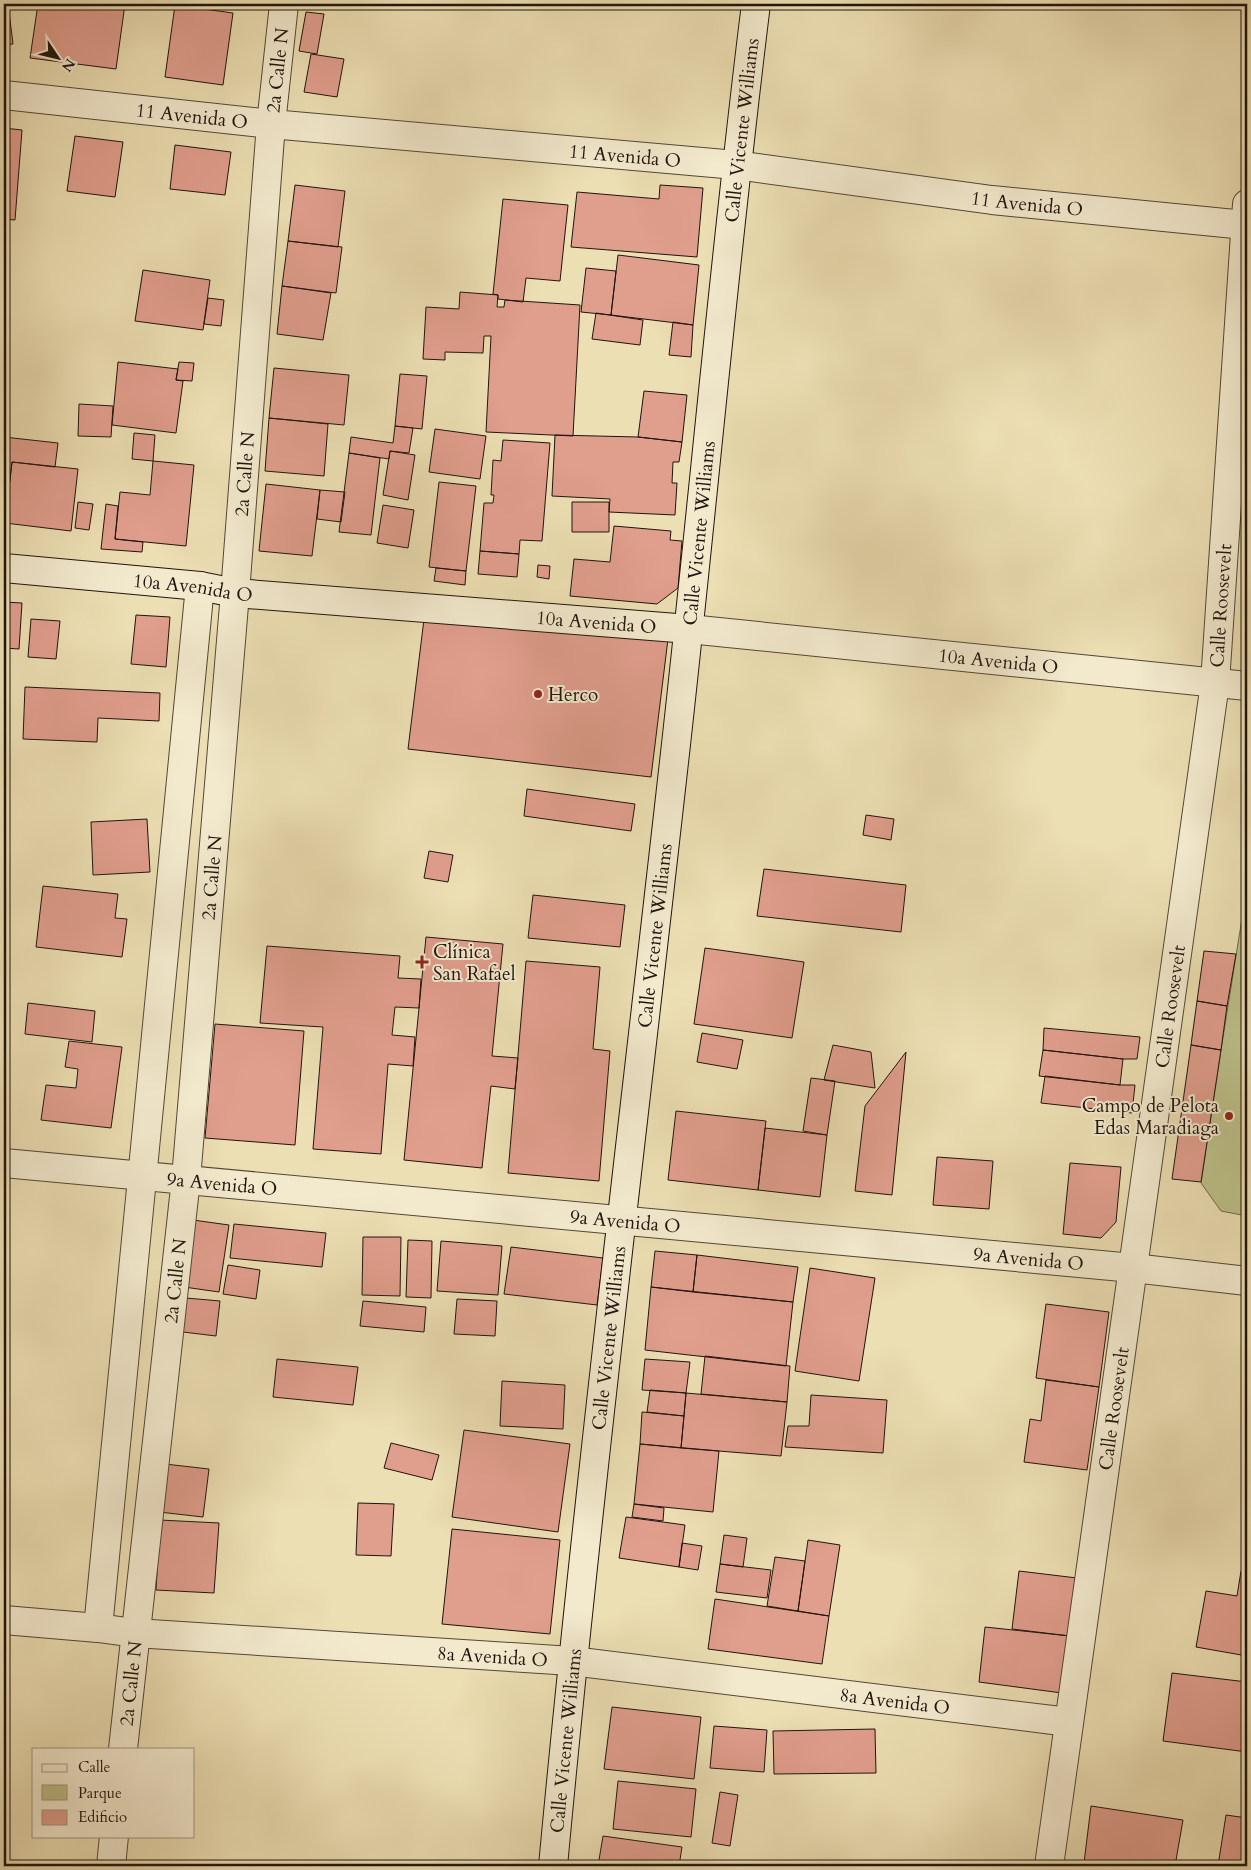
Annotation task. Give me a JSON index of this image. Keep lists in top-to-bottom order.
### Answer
{
  "streets": {
    "street": [
      "2a Calle N",
      "11 Avenida O",
      "Calle Vicente Williams",
      "10a Avenida O",
      "Calle Roosevelt",
      "9a Avenida O",
      "8a Avenida O"
    ]
  },
  "crossings": [
    ["2a Calle N", "11 Avenida O"],
    ["2a Calle N", "10a Avenida O"],
    ["2a Calle N", "9a Avenida O"],
    ["2a Calle N", "8a Avenida O"],
    ["11 Avenida O", "Calle Vicente Williams"],
    ["11 Avenida O", "Calle Roosevelt"],
    ["Calle Vicente Williams", "10a Avenida O"],
    ["Calle Vicente Williams", "9a Avenida O"],
    ["Calle Vicente Williams", "8a Avenida O"],
    ["10a Avenida O", "Calle Roosevelt"],
    ["Calle Roosevelt", "9a Avenida O"],
    ["Calle Roosevelt", "8a Avenida O"]
  ],
  "places": {
    "other": ["Herco", "Campo de Pelota Edas Maradiaga"],
    "health": ["Clínica San Rafael"]
  },
  "legend": ["Calle", "Parque", "Edificio"],
  "north": "bottom right"
}
